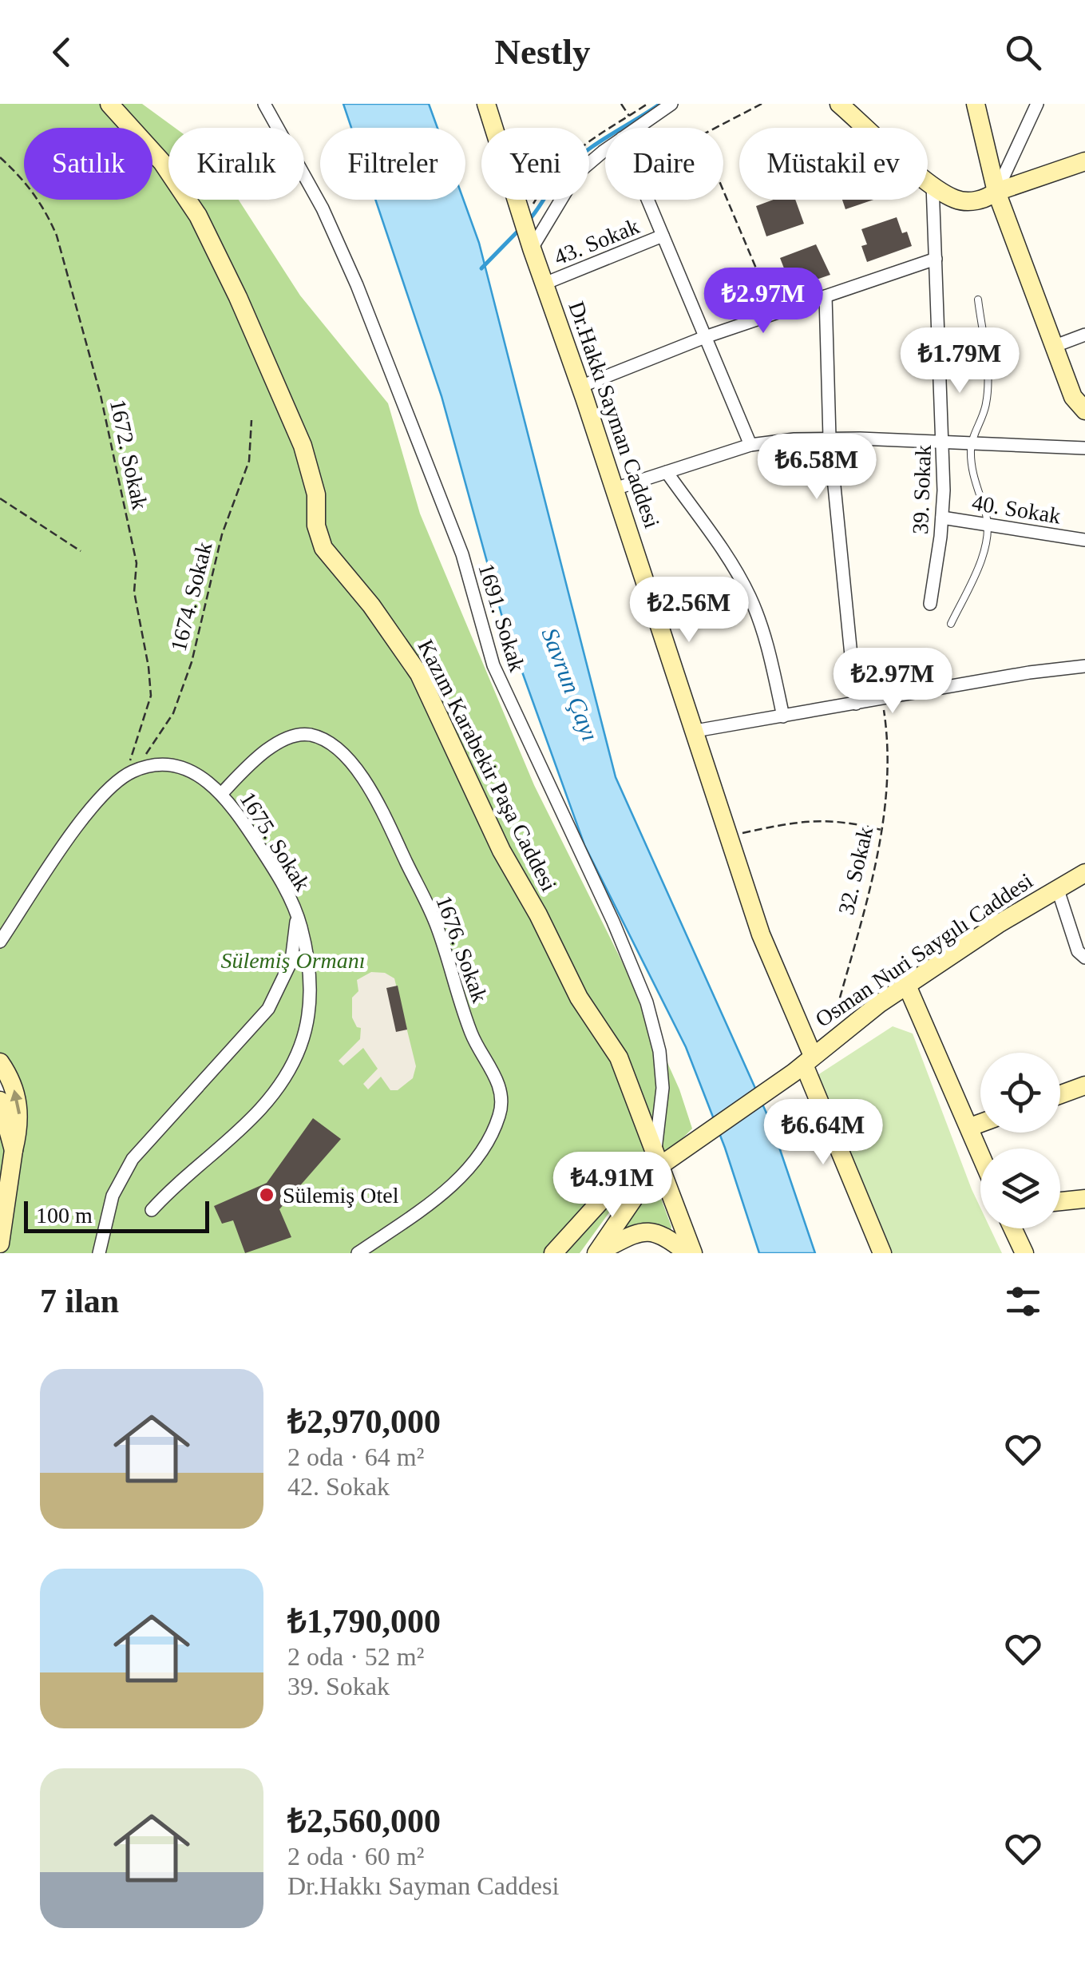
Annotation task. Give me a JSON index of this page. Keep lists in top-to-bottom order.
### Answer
{
  "streets": {
    "street": [
      "43. Sokak",
      "Dr.Hakkı Sayman Caddesi",
      "39. Sokak",
      "40. Sokak",
      "1691. Sokak",
      "Kazım Karabekir Paşa Caddesi",
      "1675. Sokak",
      "1676. Sokak",
      "Osman Nuri Saygılı Caddesi"
    ],
    "path": ["1672. Sokak", "1674. Sokak", "32. Sokak"]
  },
  "crossings": [
    ["43. Sokak", "Dr.Hakkı Sayman Caddesi"],
    ["Dr.Hakkı Sayman Caddesi", "32. Sokak"],
    ["Dr.Hakkı Sayman Caddesi", "Osman Nuri Saygılı Caddesi"],
    ["1672. Sokak", "1674. Sokak"],
    ["1672. Sokak", "1675. Sokak"],
    ["39. Sokak", "40. Sokak"],
    ["1674. Sokak", "1675. Sokak"],
    ["1691. Sokak", "Kazım Karabekir Paşa Caddesi"],
    ["1691. Sokak", "Osman Nuri Saygılı Caddesi"],
    ["Kazım Karabekir Paşa Caddesi", "Osman Nuri Saygılı Caddesi"],
    ["1675. Sokak", "1676. Sokak"],
    ["32. Sokak", "Osman Nuri Saygılı Caddesi"]
  ],
  "water": ["Savrun Çayı"],
  "parks": ["Sülemiş Ormanı"],
  "places": ["Sülemiş Otel"],
  "scale_bar": "100 m",
  "page": {
    "header": "Nestly",
    "chip": [
      "Satılık",
      "Kiralık",
      "Filtreler",
      "Yeni",
      "Daire",
      "Müstakil ev"
    ],
    "price": [
      "₺2.97M",
      "₺1.79M",
      "₺6.58M",
      "₺2.56M",
      "₺2.97M",
      "₺6.64M",
      "₺4.91M"
    ],
    "scale": "100 m",
    "heading": "7 ilan",
    "list": [
      {
        "name": "₺2,970,000",
        "note": "2 oda · 64 m² · 42. Sokak"
      },
      {
        "name": "₺1,790,000",
        "note": "2 oda · 52 m² · 39. Sokak"
      },
      {
        "name": "₺2,560,000",
        "note": "2 oda · 60 m² · Dr.Hakkı Sayman Caddesi"
      }
    ]
  }
}
